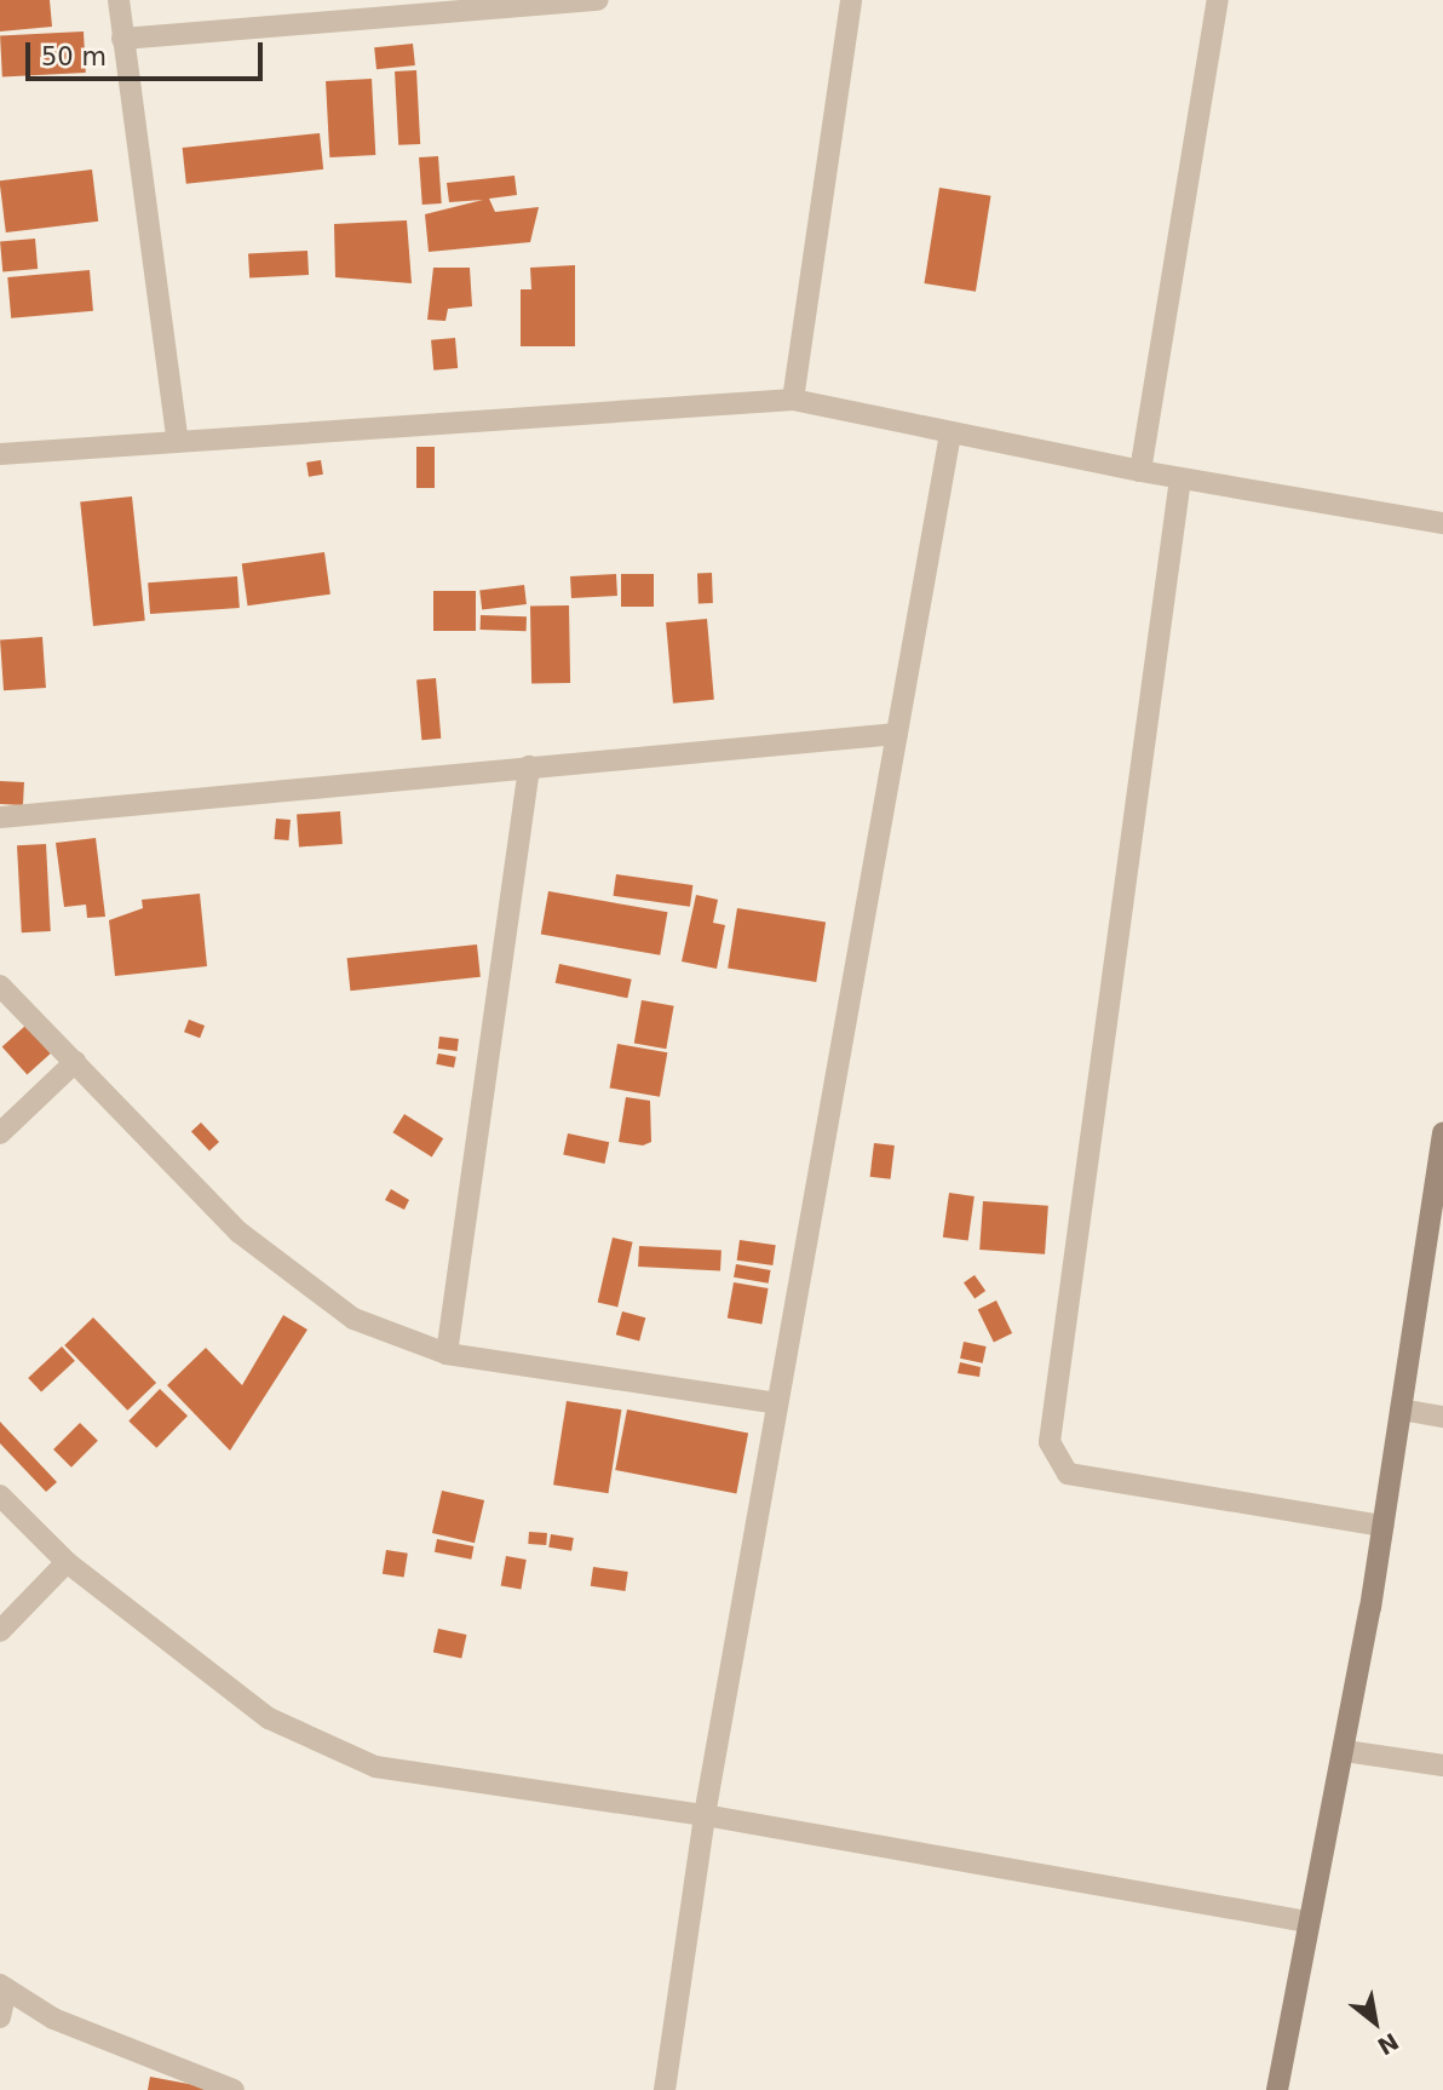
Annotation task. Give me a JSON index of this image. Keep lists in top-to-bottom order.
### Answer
{
  "scale_bar": "50 m",
  "north": "bottom right"
}
